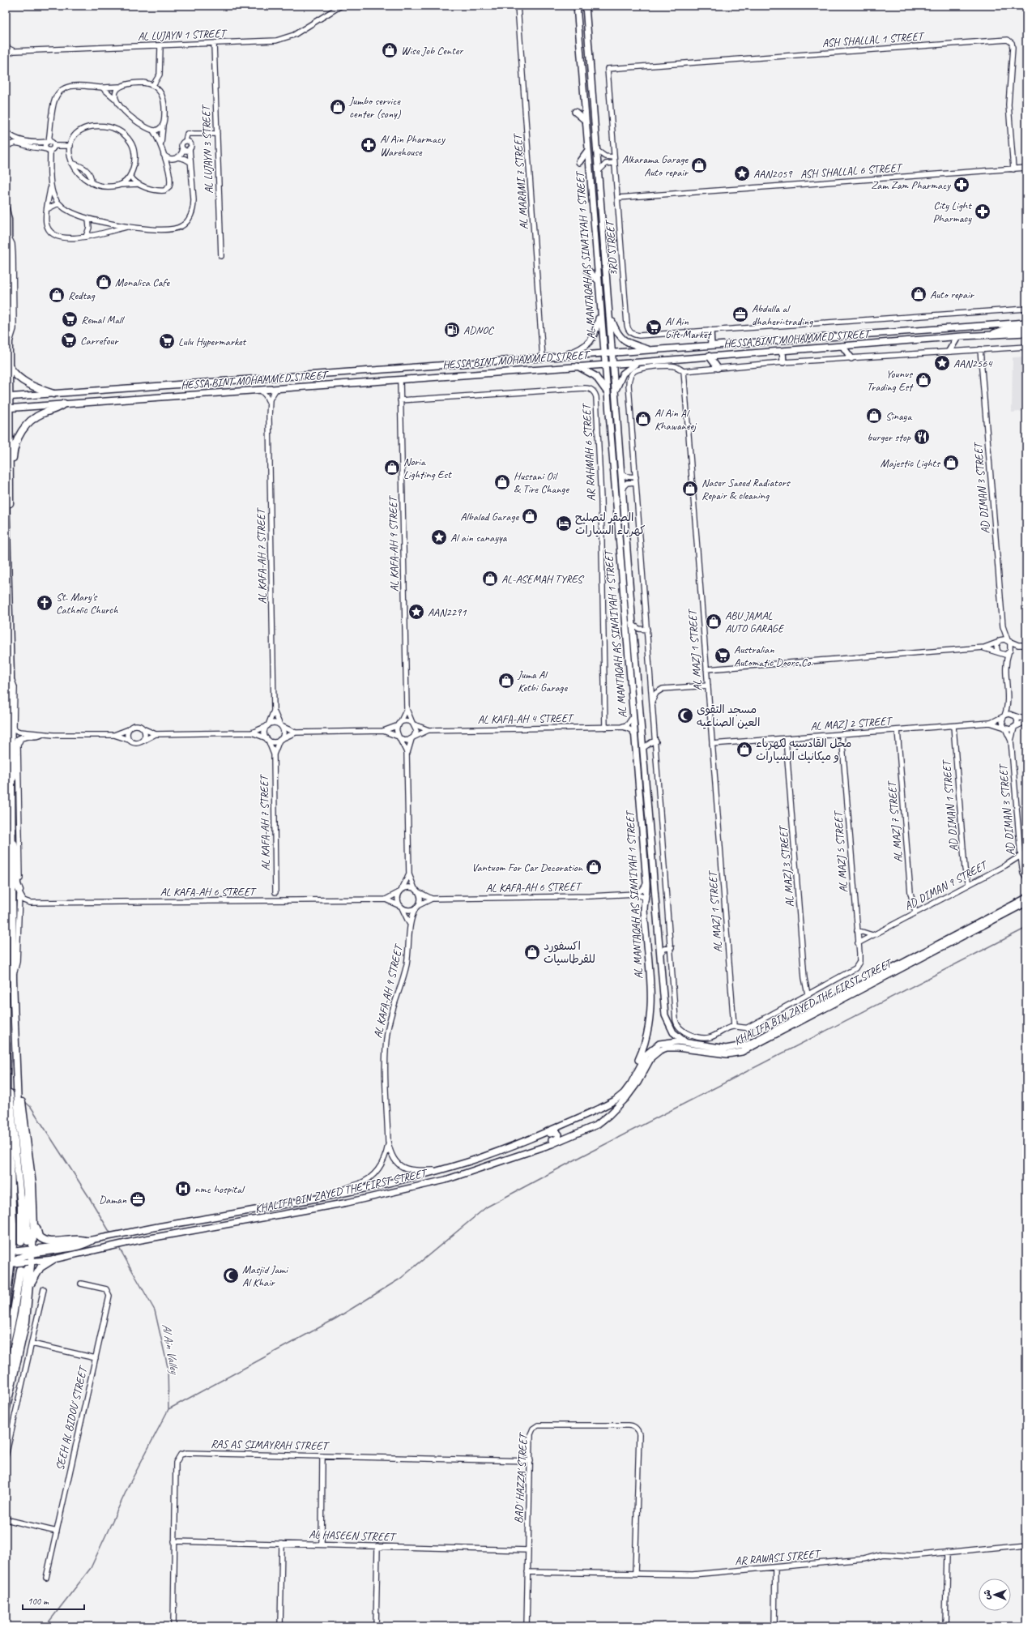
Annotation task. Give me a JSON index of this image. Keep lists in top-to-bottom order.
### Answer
{
  "streets": {
    "main road": ["AL MANTAQAH AS SINA'IYAH 1 STREET", "HESSA BINT MOHAMMED STREET", "KHALIFA BIN ZAYED THE FIRST STREET"],
    "street": [
      "AL LUJAYN 1 STREET",
      "ASH SHALLAL 1 STREET",
      "AL LUJAYN 3 STREET",
      "ASH SHALLAL 6 STREET",
      "AL MARAMI 7 STREET",
      "3RD STREET",
      "AR RAHMAH 6 STREET",
      "AD DIMAN 3 STREET",
      "AL KAFA-AH 9 STREET",
      "AL KAFA-AH 7 STREET",
      "AL MAZJ 1 STREET",
      "AL KAFA-AH 4 STREET",
      "AL MAZJ 2 STREET",
      "AD DIMAN 1 STREET",
      "AL MAZJ 7 STREET",
      "AL MAZJ 5 STREET",
      "AL MAZJ 3 STREET",
      "AD DIMAN 9 STREET",
      "AL KAFA-AH 6 STREET",
      "SEEH AL BIDOU' STREET",
      "RAS AS SIMAYRAH STREET",
      "BAD' HAZZA' STREET",
      "AL HASEEN STREET",
      "AR RAWASI STREET"
    ]
  },
  "crossings": [
    ["AL LUJAYN 1 STREET", "AL LUJAYN 3 STREET"],
    ["ASH SHALLAL 1 STREET", "ASH SHALLAL 6 STREET"],
    ["ASH SHALLAL 1 STREET", "3RD STREET"],
    ["ASH SHALLAL 6 STREET", "3RD STREET"],
    ["AL MARAMI 7 STREET", "HESSA BINT MOHAMMED STREET"],
    ["AL MANTAQAH AS SINA'IYAH 1 STREET", "HESSA BINT MOHAMMED STREET"],
    ["AL MANTAQAH AS SINA'IYAH 1 STREET", "AL KAFA-AH 6 STREET"],
    ["AL MANTAQAH AS SINA'IYAH 1 STREET", "KHALIFA BIN ZAYED THE FIRST STREET"],
    ["HESSA BINT MOHAMMED STREET", "AL KAFA-AH 9 STREET"],
    ["HESSA BINT MOHAMMED STREET", "AL KAFA-AH 7 STREET"],
    ["AR RAHMAH 6 STREET", "AL KAFA-AH 9 STREET"],
    ["AR RAHMAH 6 STREET", "AL KAFA-AH 4 STREET"],
    ["AD DIMAN 3 STREET", "AL MAZJ 2 STREET"],
    ["AD DIMAN 3 STREET", "AD DIMAN 9 STREET"],
    ["AL KAFA-AH 9 STREET", "AL KAFA-AH 4 STREET"],
    ["AL KAFA-AH 9 STREET", "AL KAFA-AH 6 STREET"],
    ["AL KAFA-AH 9 STREET", "KHALIFA BIN ZAYED THE FIRST STREET"],
    ["AL MAZJ 1 STREET", "AL MAZJ 2 STREET"],
    ["AL MAZJ 2 STREET", "AD DIMAN 1 STREET"],
    ["AL MAZJ 2 STREET", "AL MAZJ 7 STREET"],
    ["AL MAZJ 2 STREET", "AL MAZJ 5 STREET"],
    ["AL MAZJ 2 STREET", "AL MAZJ 3 STREET"],
    ["AD DIMAN 1 STREET", "AD DIMAN 9 STREET"],
    ["AL MAZJ 7 STREET", "AD DIMAN 9 STREET"],
    ["AL MAZJ 5 STREET", "AL MAZJ 3 STREET"],
    ["AL MAZJ 5 STREET", "AD DIMAN 9 STREET"],
    ["RAS AS SIMAYRAH STREET", "BAD' HAZZA' STREET"],
    ["RAS AS SIMAYRAH STREET", "AL HASEEN STREET"],
    ["BAD' HAZZA' STREET", "AL HASEEN STREET"],
    ["BAD' HAZZA' STREET", "AR RAWASI STREET"]
  ],
  "water": ["Al Ain Valley"],
  "places": {
    "shop": [
      "Wise Job Center",
      "Jumbo service center (sony)",
      "Alkarama Garage Auto repair",
      "Monalisa Cafe",
      "Auto repair",
      "Redtag",
      "Younus Trading Est",
      "Sinaya",
      "Al Ain Al Khawaneej",
      "Majestic Lights",
      "Noria Lighting Est",
      "Hussani Oil & Tire Change",
      "Naser Saeed Radiators Repair & cleaning",
      "Albalad Garage",
      "AL-ASEMAH TYRES",
      "ABU JAMAL AUTO GARAGE",
      "Juma Al Ketbi Garage",
      "محل القادسيه لكهرباء و ميكانيك السيارات",
      "Vantuom For Car Decoration",
      "اكسفورد للقرطاسيات"
    ],
    "pharmacy": ["Al Ain Pharmacy Warehouse", "Zam Zam Pharmacy", "City Light Pharmacy"],
    "place": [
      "AAN2059",
      "AAN2564",
      "Al ain sanayya",
      "AAN2291"
    ],
    "office": ["Abdulla al dhaheri trading", "Daman"],
    "supermarket": [
      "Remal Mall",
      "Al Ain Gift Market",
      "Carrefour",
      "Lulu Hypermarket",
      "Australian Automatic Doors Co."
    ],
    "fuel station": ["ADNOC"],
    "restaurant": ["burger stop"],
    "hotel": ["الصقر لتصليح كهرباء السيارات"],
    "church": ["St. Mary's Catholic Church"],
    "mosque": ["مسجد التقوى العين الصناعيه", "Masjid Jami Al Khair"],
    "hospital": ["nmc hospital"]
  },
  "scale_bar": "100 m",
  "north": "left"
}
